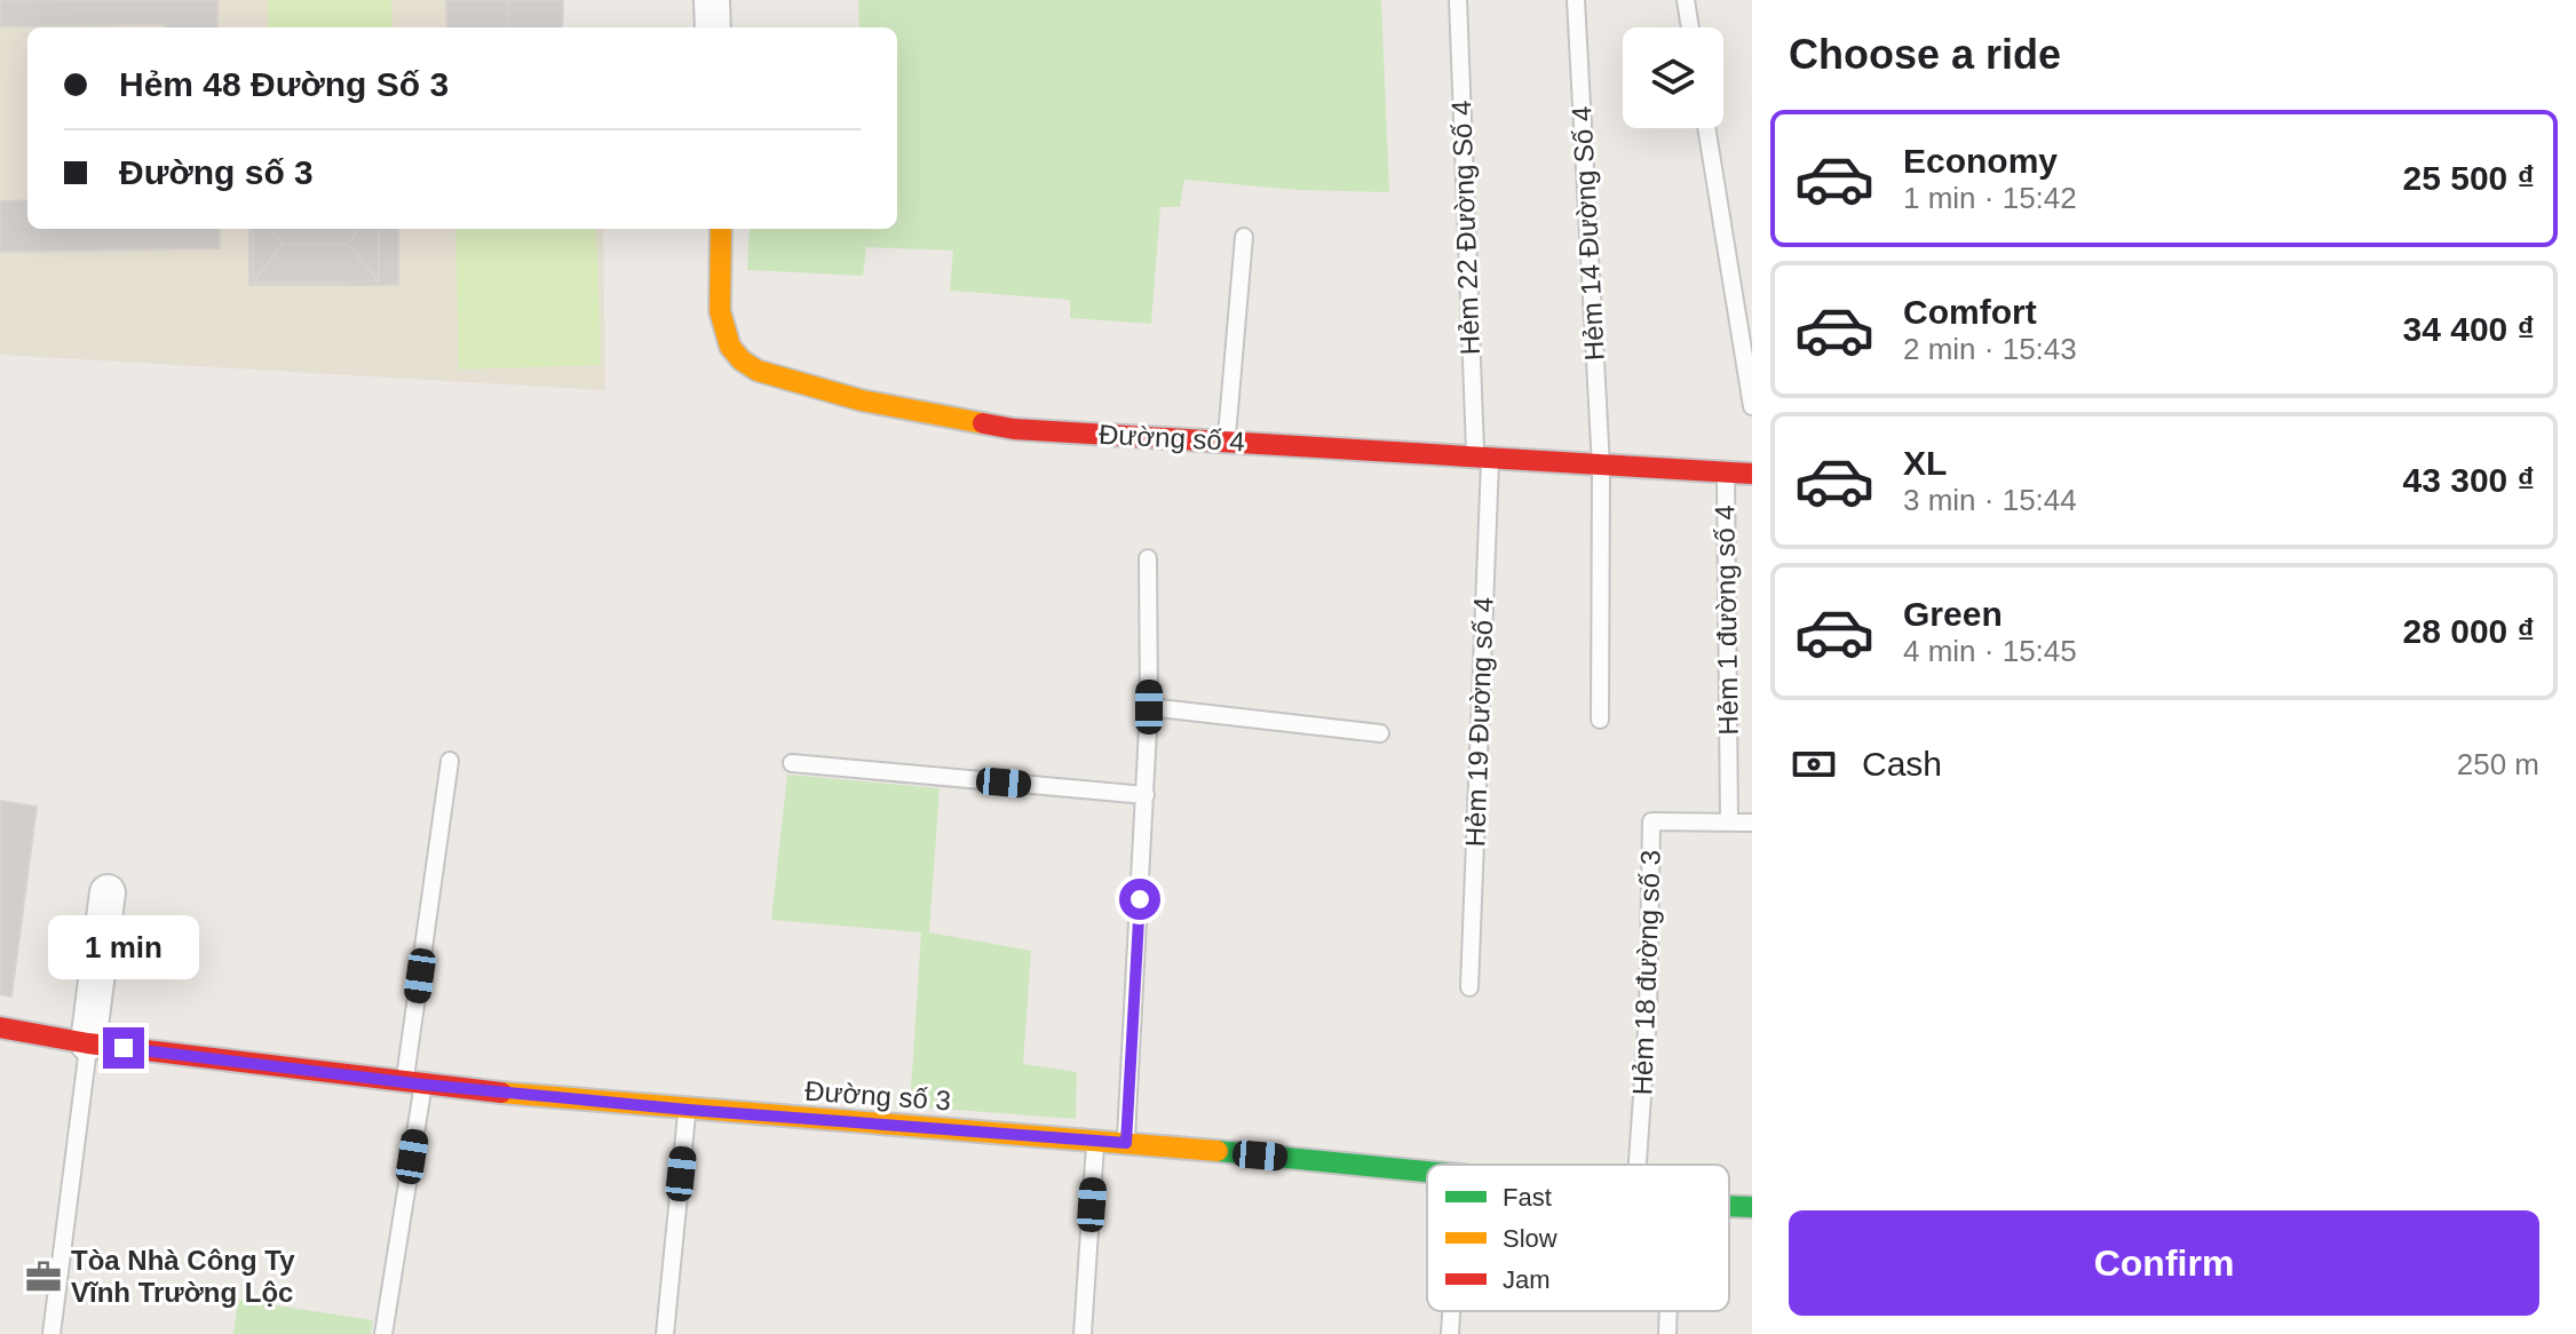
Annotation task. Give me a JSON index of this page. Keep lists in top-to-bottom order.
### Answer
{
  "streets": {
    "street": ["Đường số 4", "Đường số 3"],
    "lane": [
      "Hẻm 22 Đường Số 4",
      "Hẻm 14 Đường Số 4",
      "Hẻm 1 đường số 4",
      "Hẻm 19 Đường số 4",
      "Hẻm 18 đường số 3"
    ]
  },
  "crossings": [
    ["Hẻm 22 Đường Số 4", "Đường số 4"],
    ["Hẻm 22 Đường Số 4", "Hẻm 19 Đường số 4"],
    ["Hẻm 14 Đường Số 4", "Đường số 4"],
    ["Đường số 4", "Hẻm 1 đường số 4"],
    ["Đường số 4", "Hẻm 19 Đường số 4"],
    ["Hẻm 1 đường số 4", "Hẻm 18 đường số 3"]
  ],
  "places": {
    "office": ["Tòa Nhà Công Ty Vĩnh Trường Lộc"]
  },
  "legend": ["Fast", "Slow", "Jam"],
  "page": {
    "heading": "Choose a ride",
    "banner": ["Hẻm 48 Đường Số 3", "Đường số 3"],
    "list": [
      {
        "name": "Economy",
        "note": "1 min · 15:42",
        "value": "25 500 ₫"
      },
      {
        "name": "Comfort",
        "note": "2 min · 15:43",
        "value": "34 400 ₫"
      },
      {
        "name": "XL",
        "note": "3 min · 15:44",
        "value": "43 300 ₫"
      },
      {
        "name": "Green",
        "note": "4 min · 15:45",
        "value": "28 000 ₫"
      }
    ],
    "pay": ["Cash", "250 m"],
    "bubble": "1 min",
    "buttons": "Confirm"
  }
}
